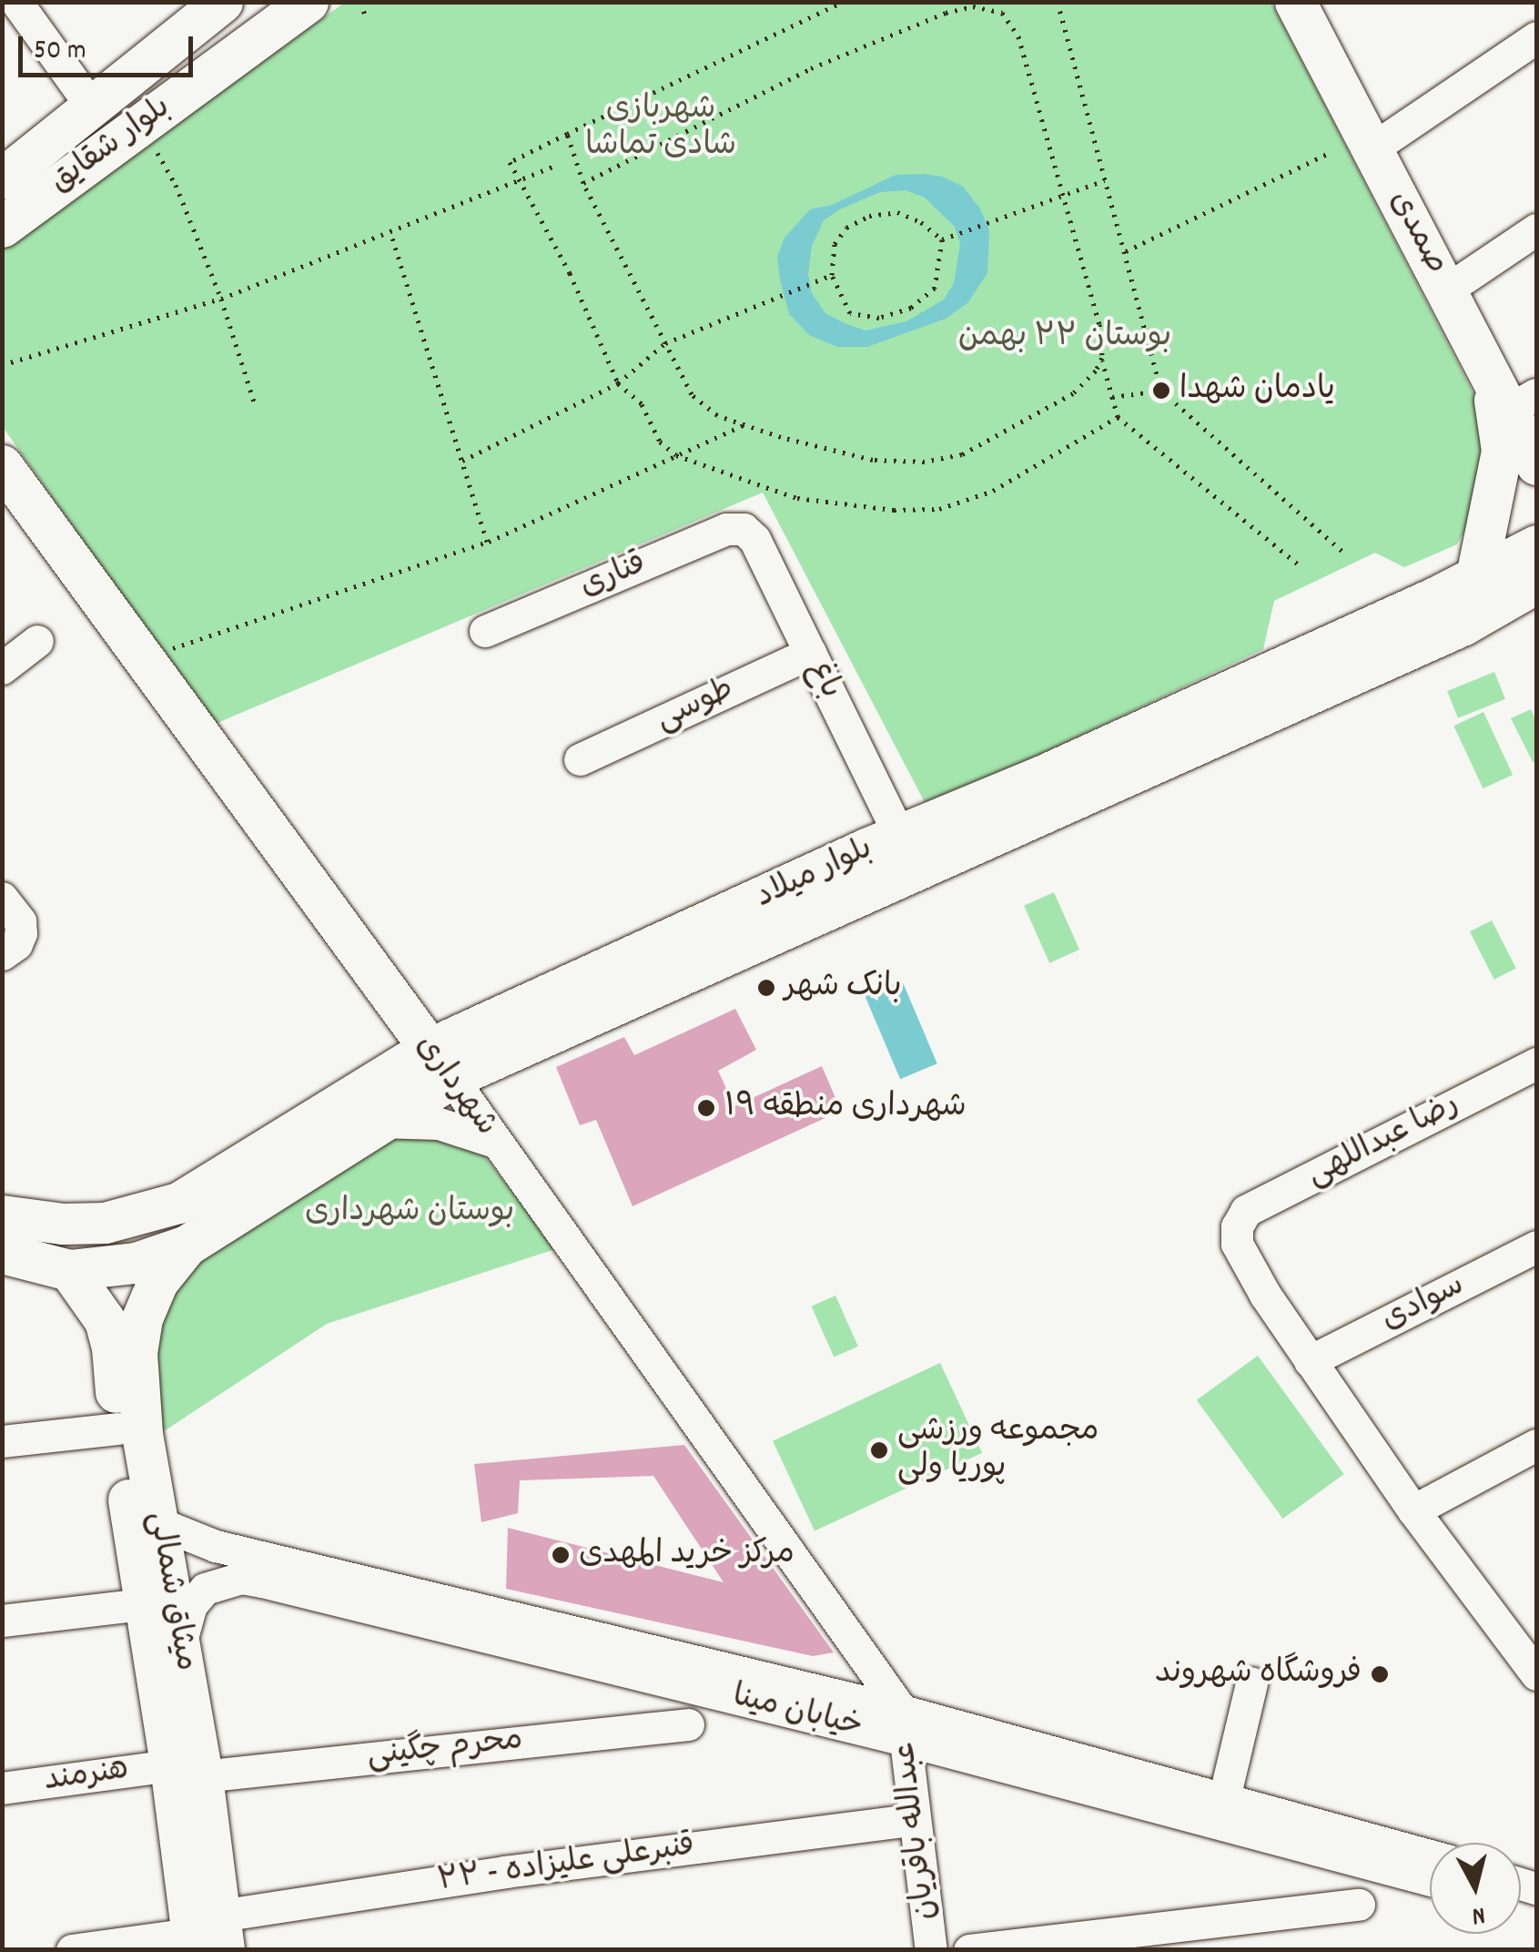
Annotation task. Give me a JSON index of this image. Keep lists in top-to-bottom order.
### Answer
{
  "streets": {
    "main road": [
      "بلوار شقایق",
      "صمدی",
      "بلوار میلاد",
      "شهرداری",
      "میثاق شمالی"
    ],
    "street": [
      "قناری",
      "باغ",
      "طوسی",
      "رضا عبداللهی",
      "سوادی",
      "خیابان مینا",
      "محرم چگینی",
      "هنرمند",
      "عبدالله باقریان",
      "قنبرعلی علیزاده - ۲۲"
    ]
  },
  "crossings": [
    ["قناری", "باغ"],
    ["باغ", "طوسی"],
    ["باغ", "بلوار میلاد"],
    ["بلوار میلاد", "شهرداری"],
    ["بلوار میلاد", "میثاق شمالی"],
    ["شهرداری", "خیابان مینا"],
    ["شهرداری", "عبدالله باقریان"],
    ["رضا عبداللهی", "سوادی"],
    ["میثاق شمالی", "خیابان مینا"],
    ["میثاق شمالی", "محرم چگینی"],
    ["میثاق شمالی", "هنرمند"],
    ["میثاق شمالی", "قنبرعلی علیزاده - ۲۲"],
    ["خیابان مینا", "عبدالله باقریان"],
    ["محرم چگینی", "هنرمند"],
    ["عبدالله باقریان", "قنبرعلی علیزاده - ۲۲"]
  ],
  "parks": ["شهربازی شادی تماشا", "بوستان ۲۲ بهمن", "بوستان شهرداری"],
  "places": [
    "یادمان شهدا",
    "بانک شهر",
    "شهرداری منطقه ۱۹",
    "مجموعه ورزشی پوریا ولی",
    "مرکز خرید المهدی",
    "فروشگاه شهروند"
  ],
  "scale_bar": "50 m",
  "north": "bottom"
}
